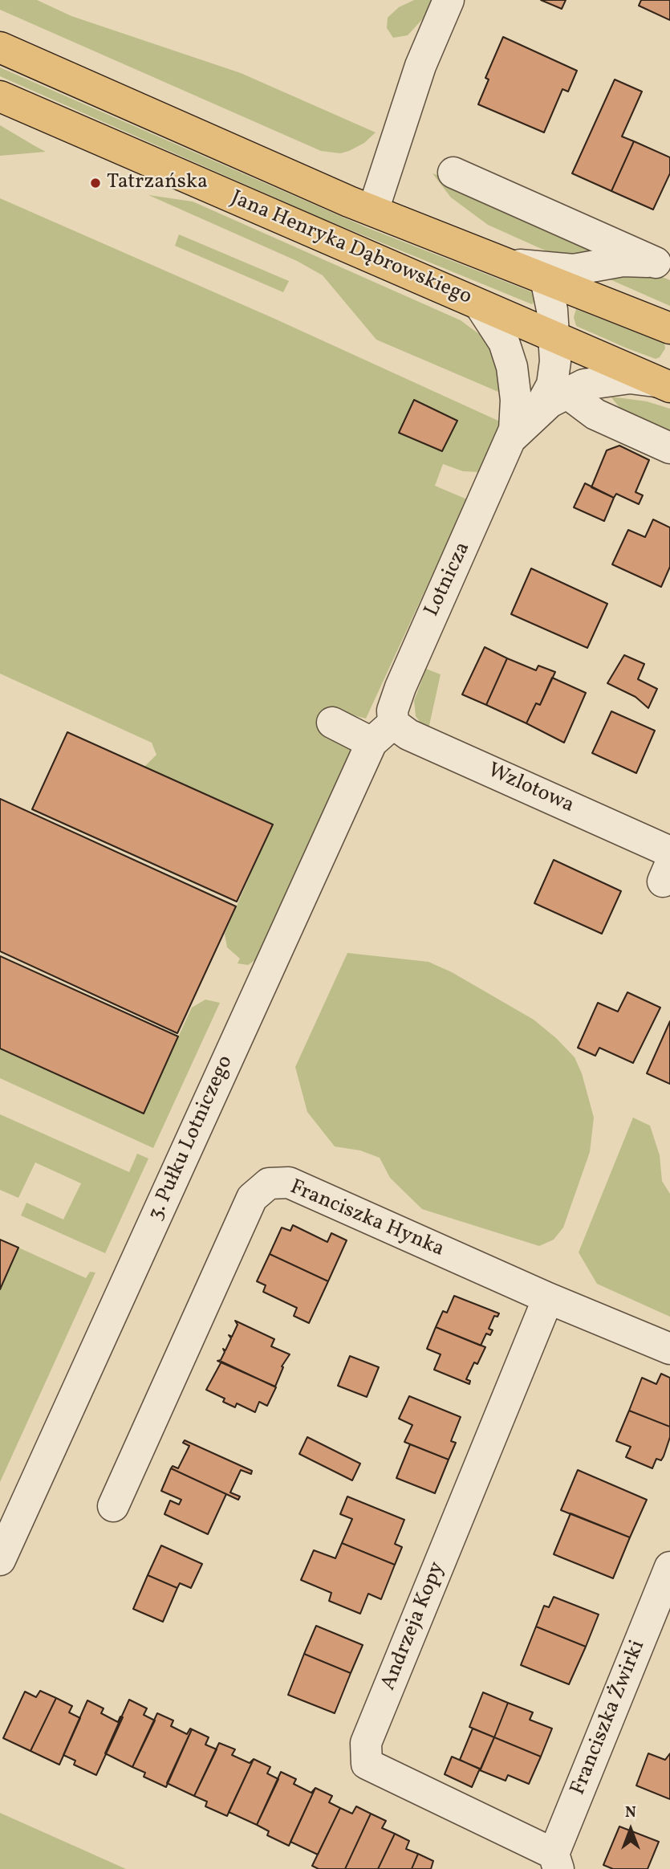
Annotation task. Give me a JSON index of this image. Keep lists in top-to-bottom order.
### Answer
{
  "streets": {
    "main road": ["Jana Henryka Dąbrowskiego"],
    "street": [
      "Lotnicza",
      "Wzlotowa",
      "3. Pułku Lotniczego",
      "Franciszka Hynka",
      "Andrzeja Kopy",
      "Franciszka Żwirki"
    ]
  },
  "crossings": [
    ["Jana Henryka Dąbrowskiego", "Lotnicza"],
    ["Lotnicza", "Wzlotowa"],
    ["Lotnicza", "3. Pułku Lotniczego"],
    ["Wzlotowa", "3. Pułku Lotniczego"],
    ["Franciszka Hynka", "Andrzeja Kopy"],
    ["Andrzeja Kopy", "Franciszka Żwirki"]
  ],
  "places": ["Tatrzańska"],
  "north": "top"
}
